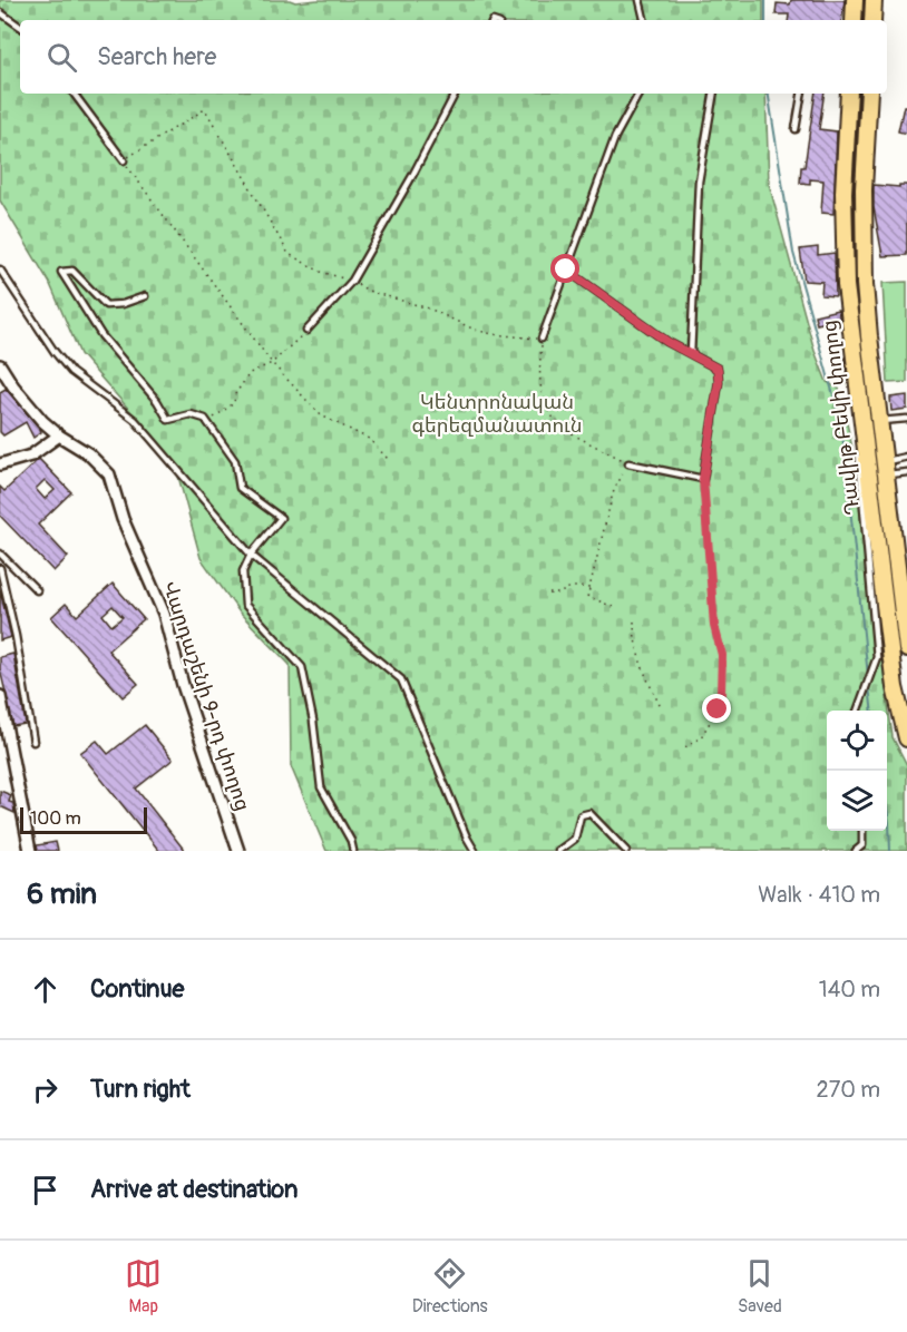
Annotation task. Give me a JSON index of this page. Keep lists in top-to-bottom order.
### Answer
{
  "streets": {
    "main road": ["Դավիթ Բեկի փողոց"],
    "street": ["Վարդաշենի 9-րդ փողոց"]
  },
  "parks": ["Կենտրոնական գերեզմանատուն"],
  "scale_bar": "100 m",
  "page": {
    "search": "Search here",
    "scale": "100 m",
    "heading": ["6 min", "Walk · 410 m"],
    "list": [
      ["Continue", "140 m"],
      ["Turn right", "270 m"],
      "Arrive at destination"
    ],
    "nav": ["Map", "Directions", "Saved"]
  }
}
